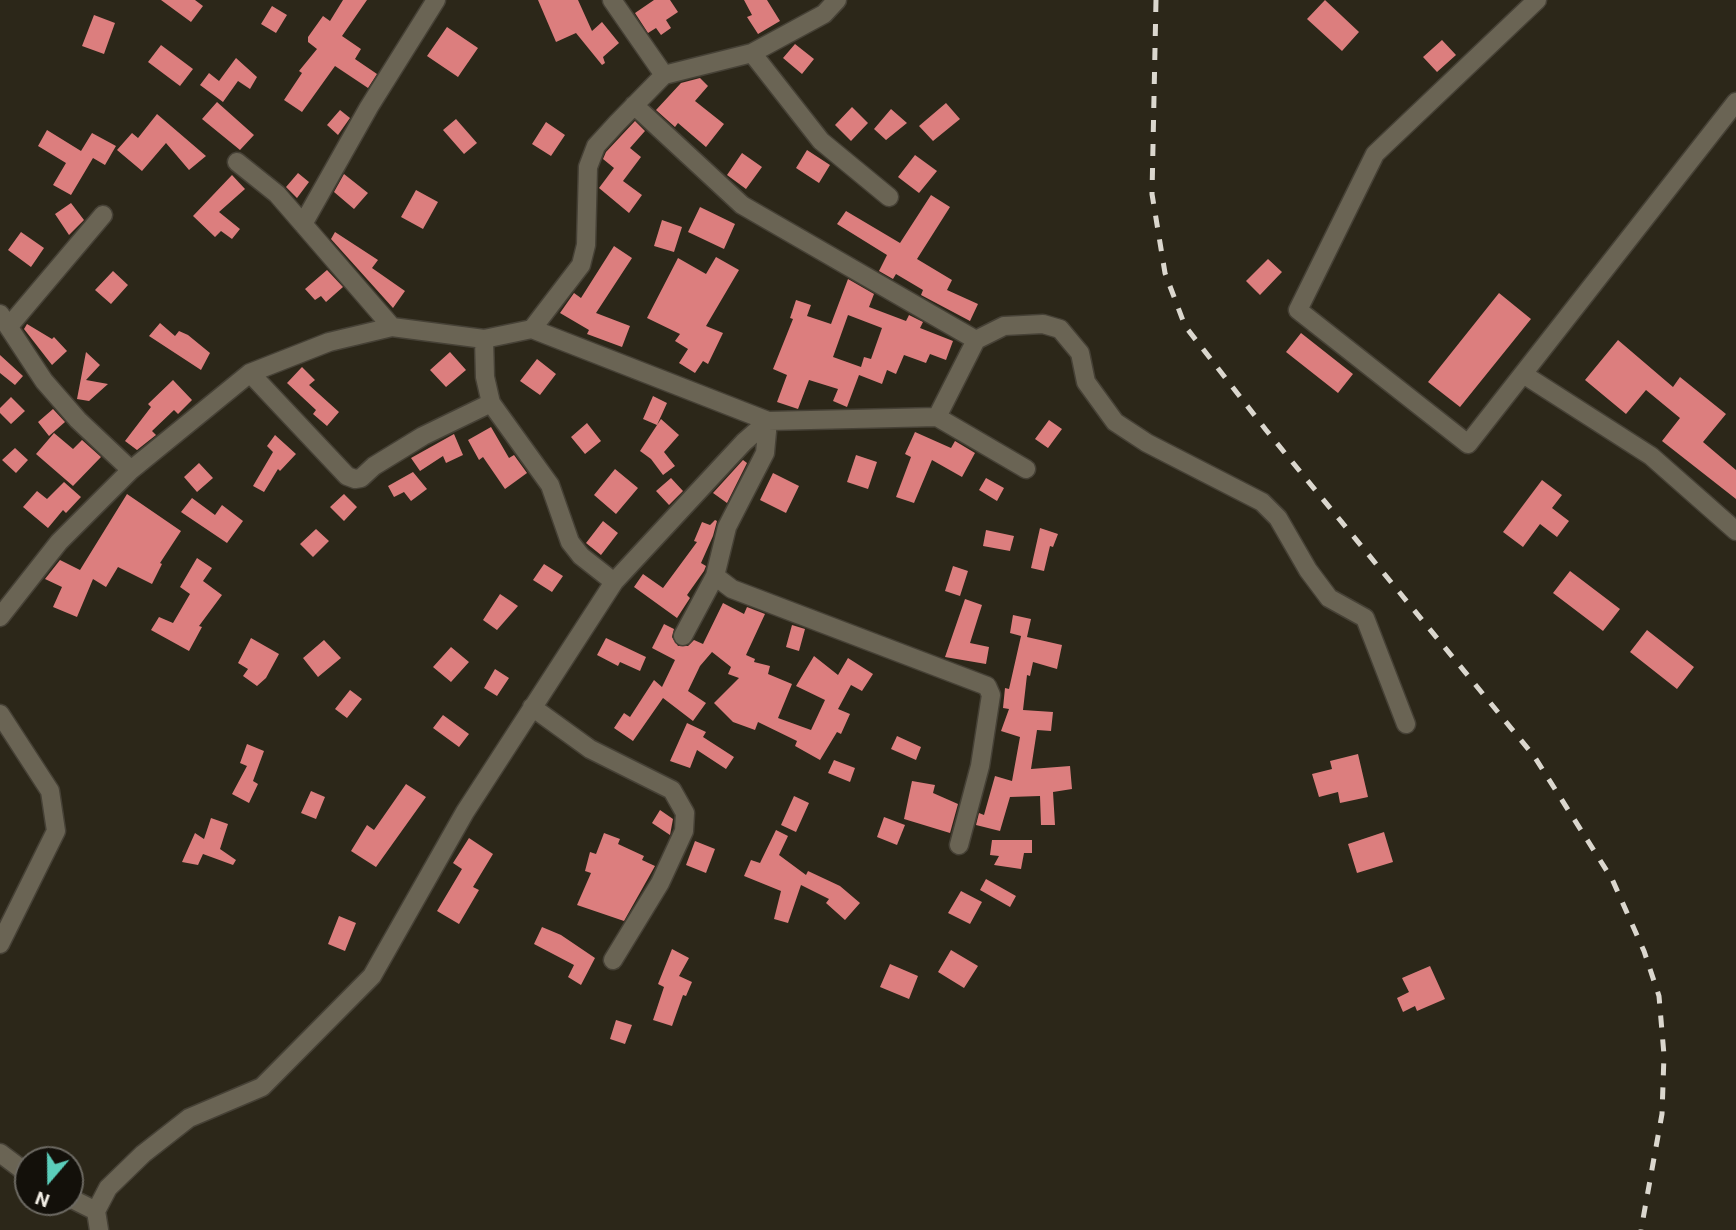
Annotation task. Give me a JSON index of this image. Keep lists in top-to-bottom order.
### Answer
{
  "north": "bottom"
}
